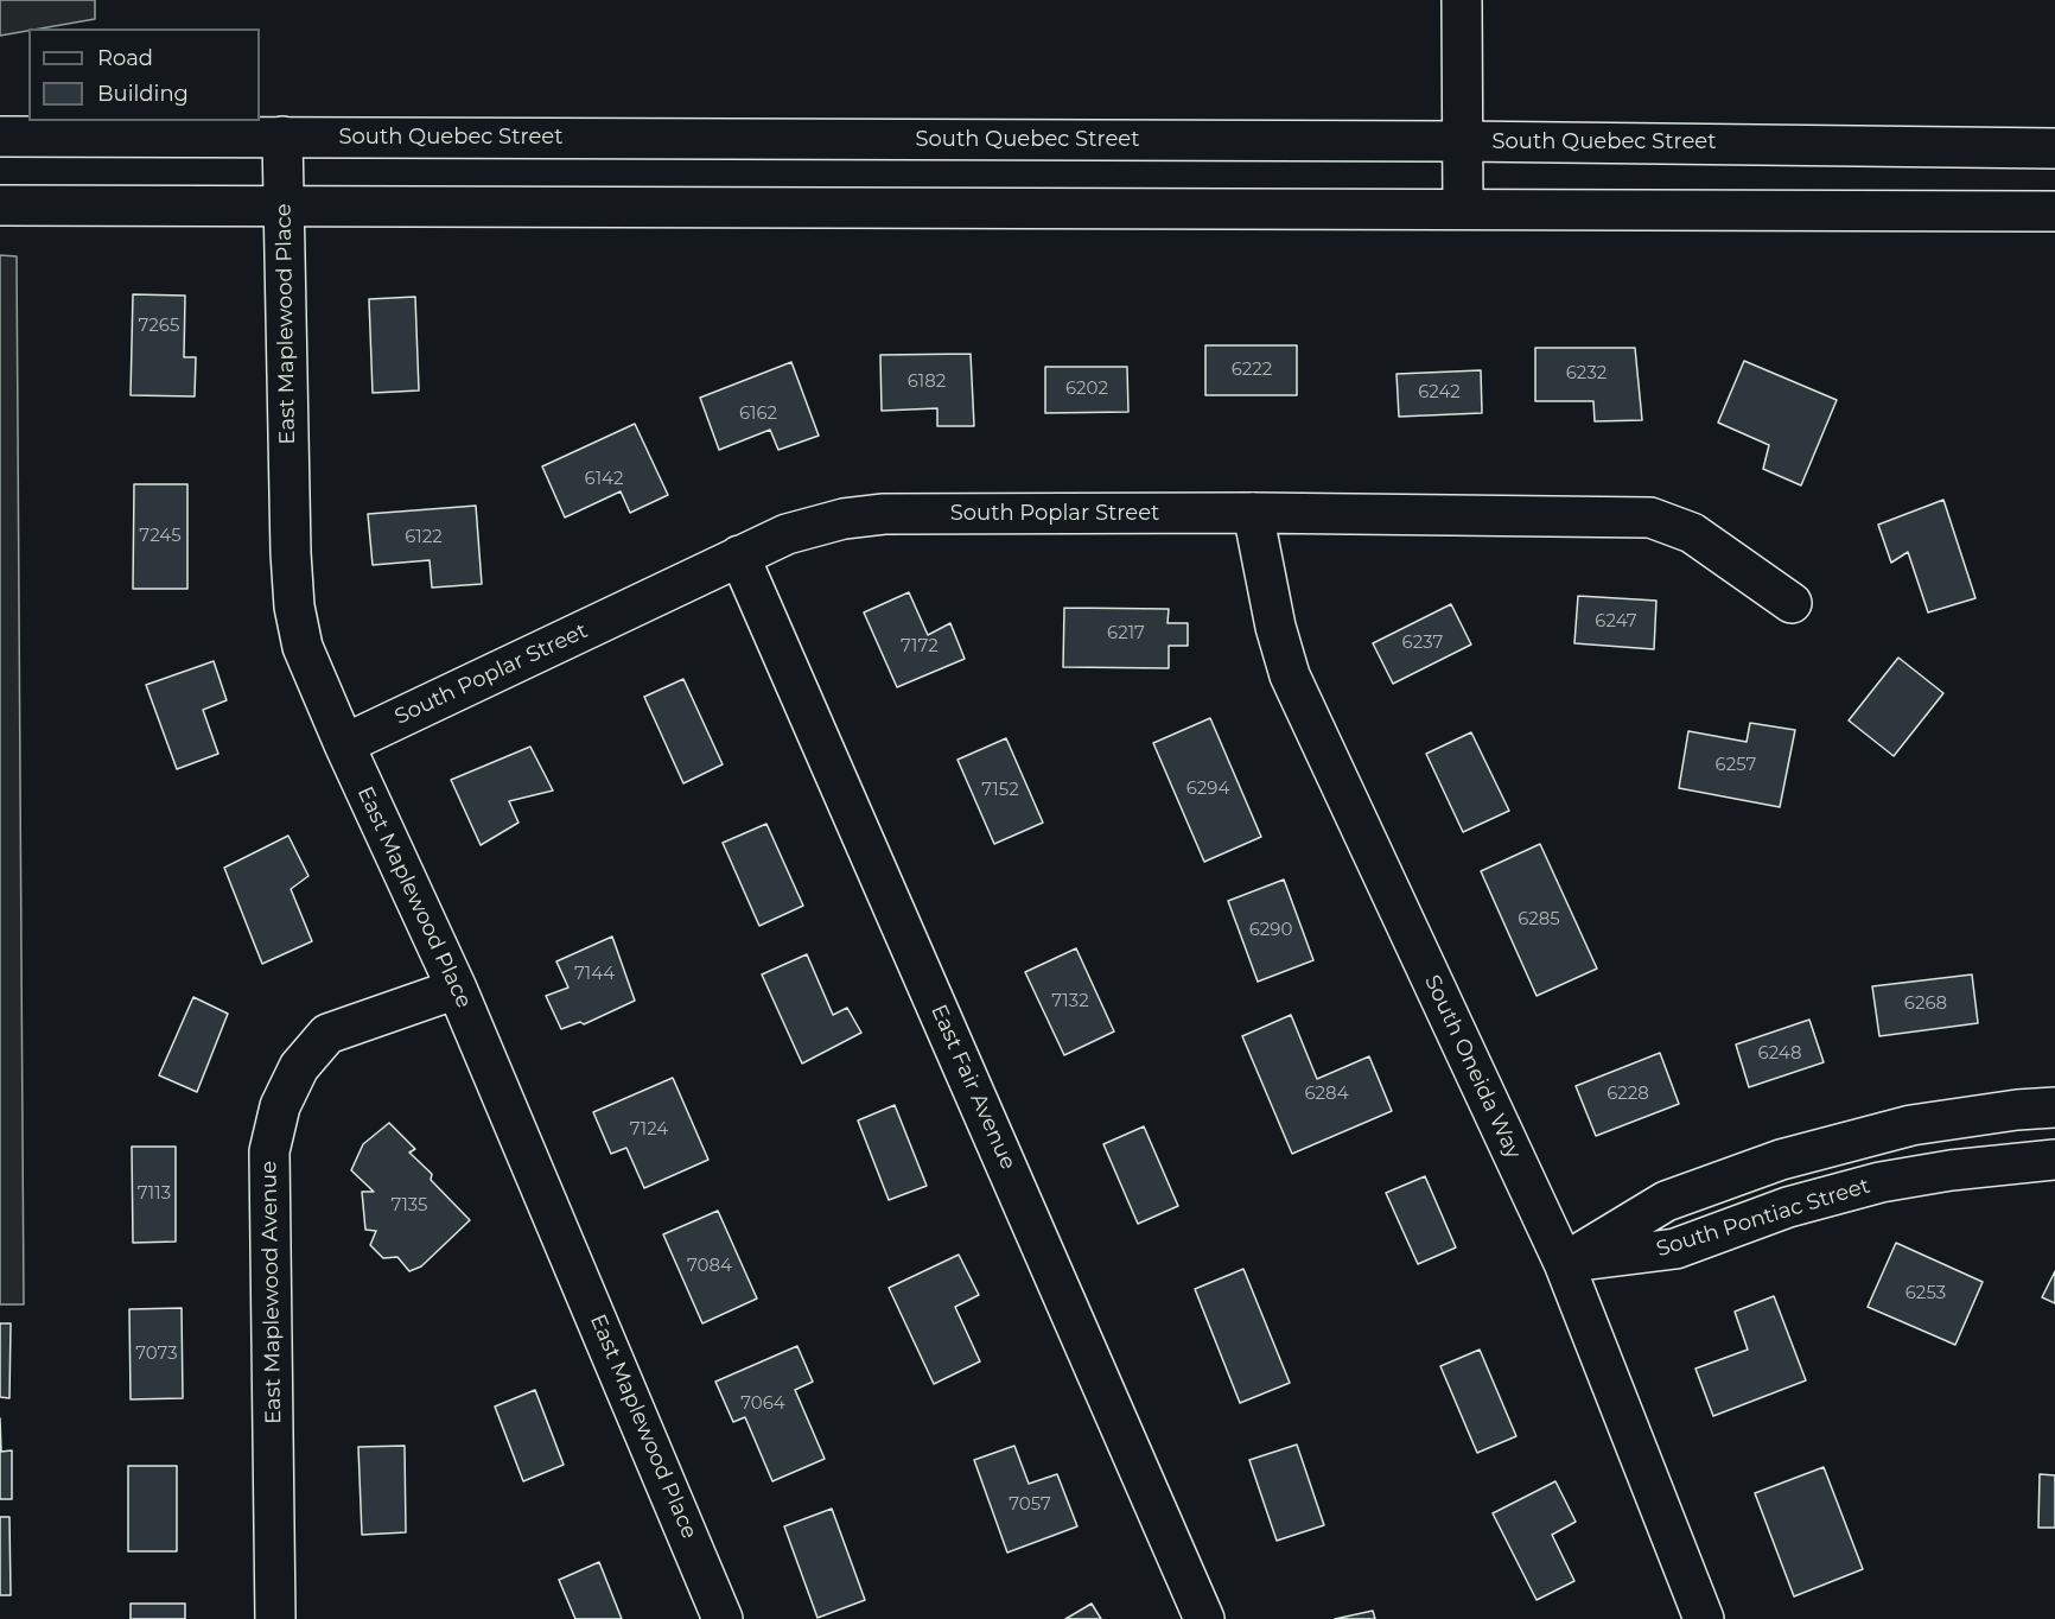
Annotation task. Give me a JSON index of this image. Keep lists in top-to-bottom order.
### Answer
{
  "streets": {
    "street": [
      "South Quebec Street",
      "East Maplewood Place",
      "South Poplar Street",
      "South Oneida Way",
      "East Fair Avenue",
      "South Pontiac Street",
      "East Maplewood Avenue"
    ]
  },
  "crossings": [
    ["South Quebec Street", "East Maplewood Place"],
    ["East Maplewood Place", "South Poplar Street"],
    ["East Maplewood Place", "East Maplewood Avenue"],
    ["South Poplar Street", "South Oneida Way"],
    ["South Poplar Street", "East Fair Avenue"],
    ["South Oneida Way", "South Pontiac Street"]
  ],
  "house_numbers": [
    "7265",
    "6222",
    "6232",
    "6182",
    "6202",
    "6242",
    "6162",
    "6142",
    "7245",
    "6122",
    "6247",
    "6217",
    "6237",
    "7172",
    "6257",
    "6294",
    "7152",
    "6285",
    "6290",
    "7144",
    "7132",
    "6268",
    "6248",
    "6284",
    "6228",
    "7124",
    "7113",
    "7135",
    "7084",
    "6253",
    "7073",
    "7064",
    "7057"
  ],
  "legend": ["Road", "Building"]
}
